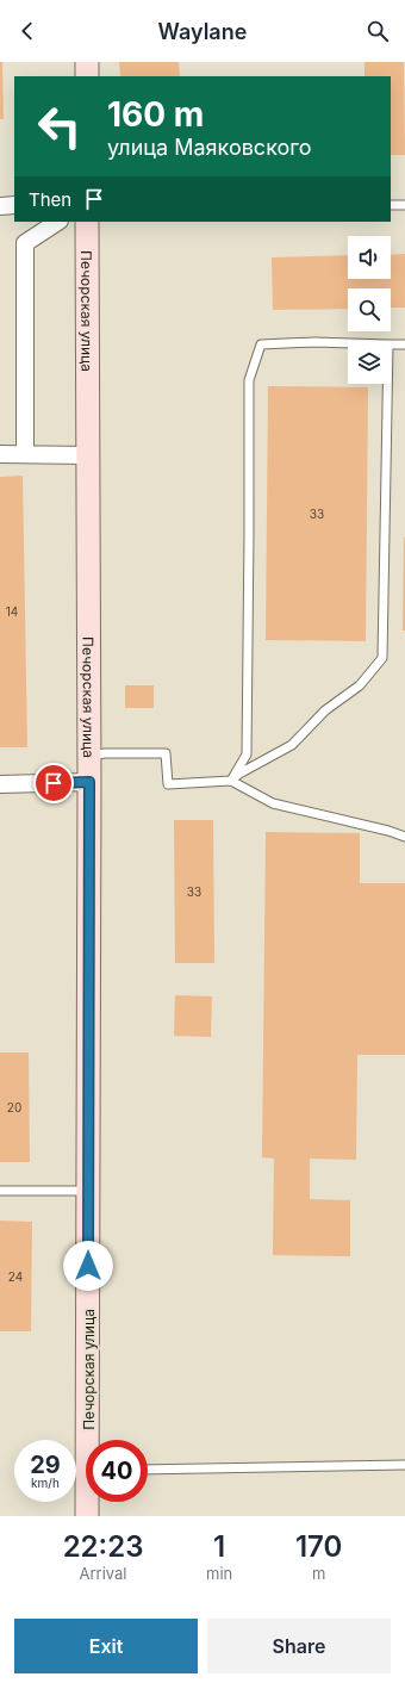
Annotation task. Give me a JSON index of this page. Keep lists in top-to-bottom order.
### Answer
{
  "streets": {
    "street": ["Печорская улица"]
  },
  "house_numbers": [
    "33",
    "14",
    "33",
    "20",
    "24"
  ],
  "page": {
    "header": "Waylane",
    "turn": ["160 m", "улица Маяковского"],
    "then": "Then",
    "speed": "29 km/h",
    "limit": "40",
    "eta": [
      "22:23",
      "Arrival",
      "1",
      "min",
      "170",
      "m"
    ],
    "buttons": ["Exit", "Share"]
  }
}
